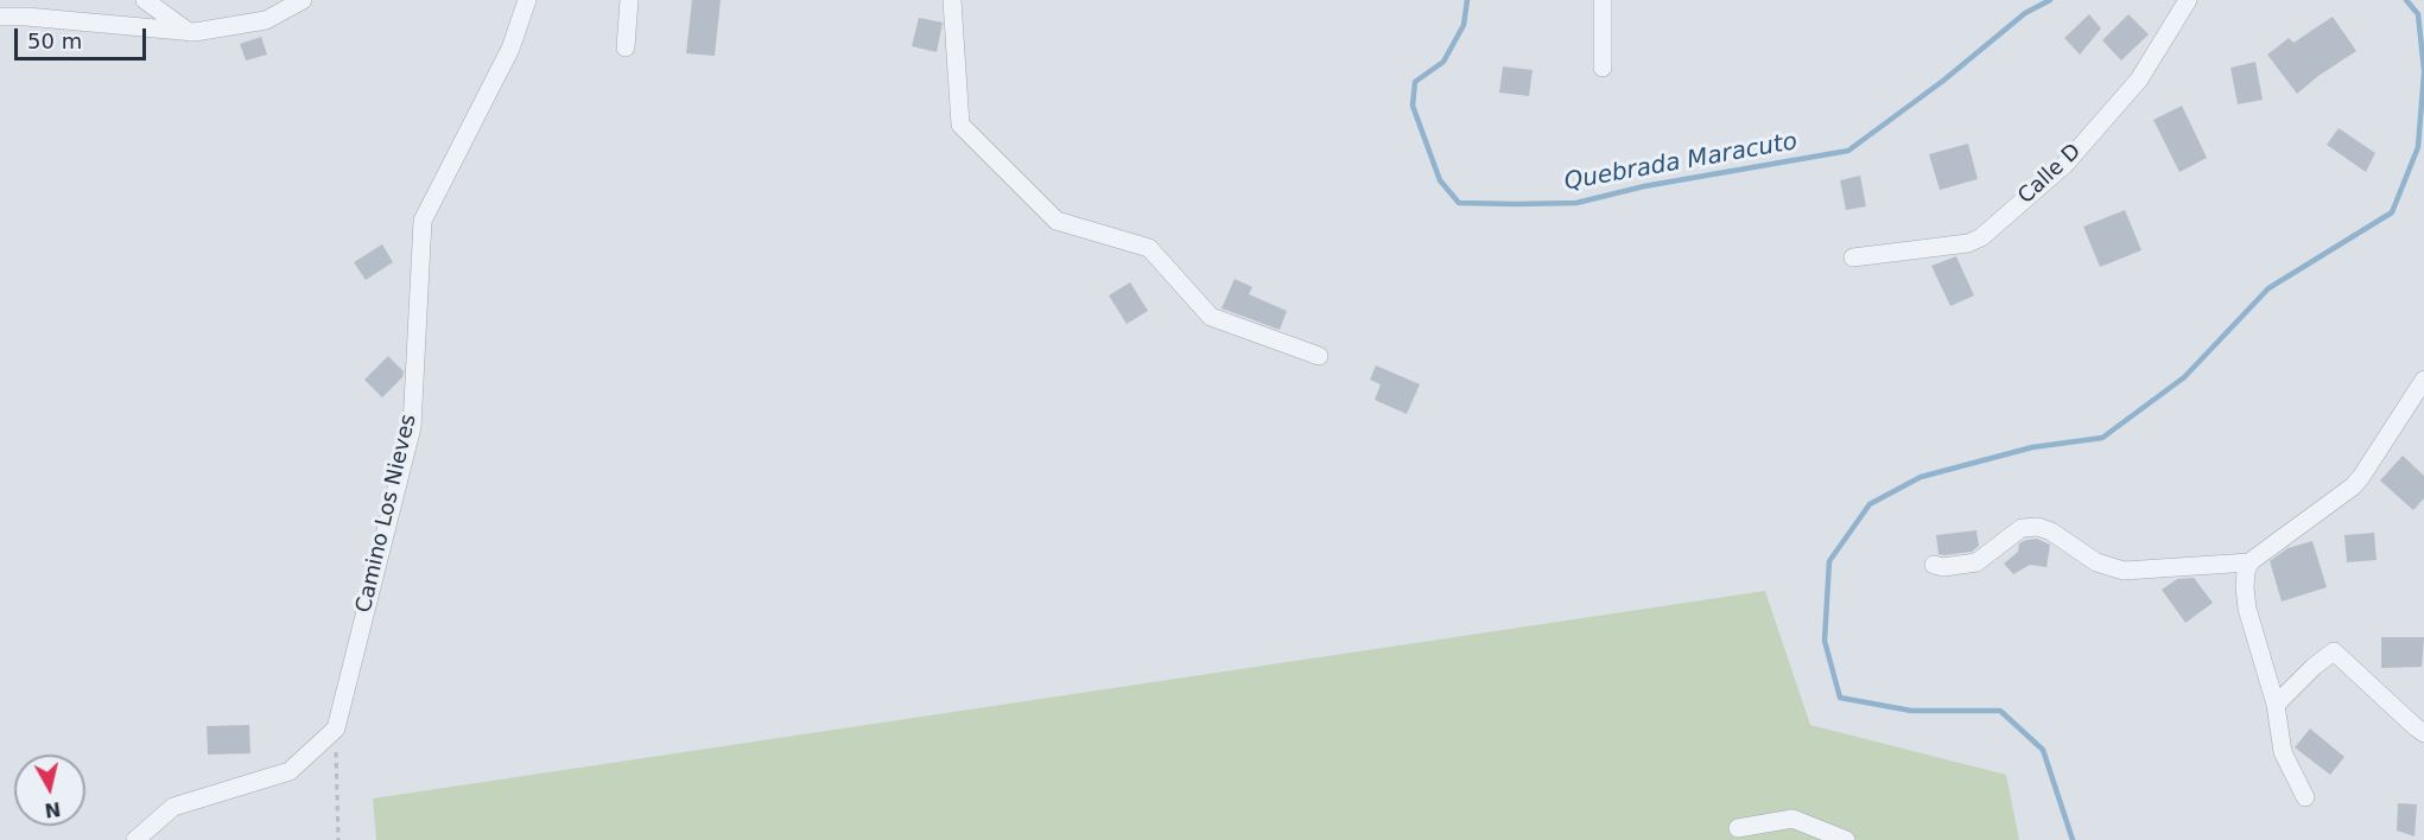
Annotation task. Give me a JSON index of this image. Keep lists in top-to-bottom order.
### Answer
{
  "streets": {
    "street": ["Calle D", "Camino Los Nieves"]
  },
  "water": ["Quebrada Maracuto"],
  "scale_bar": "50 m",
  "north": "bottom"
}
